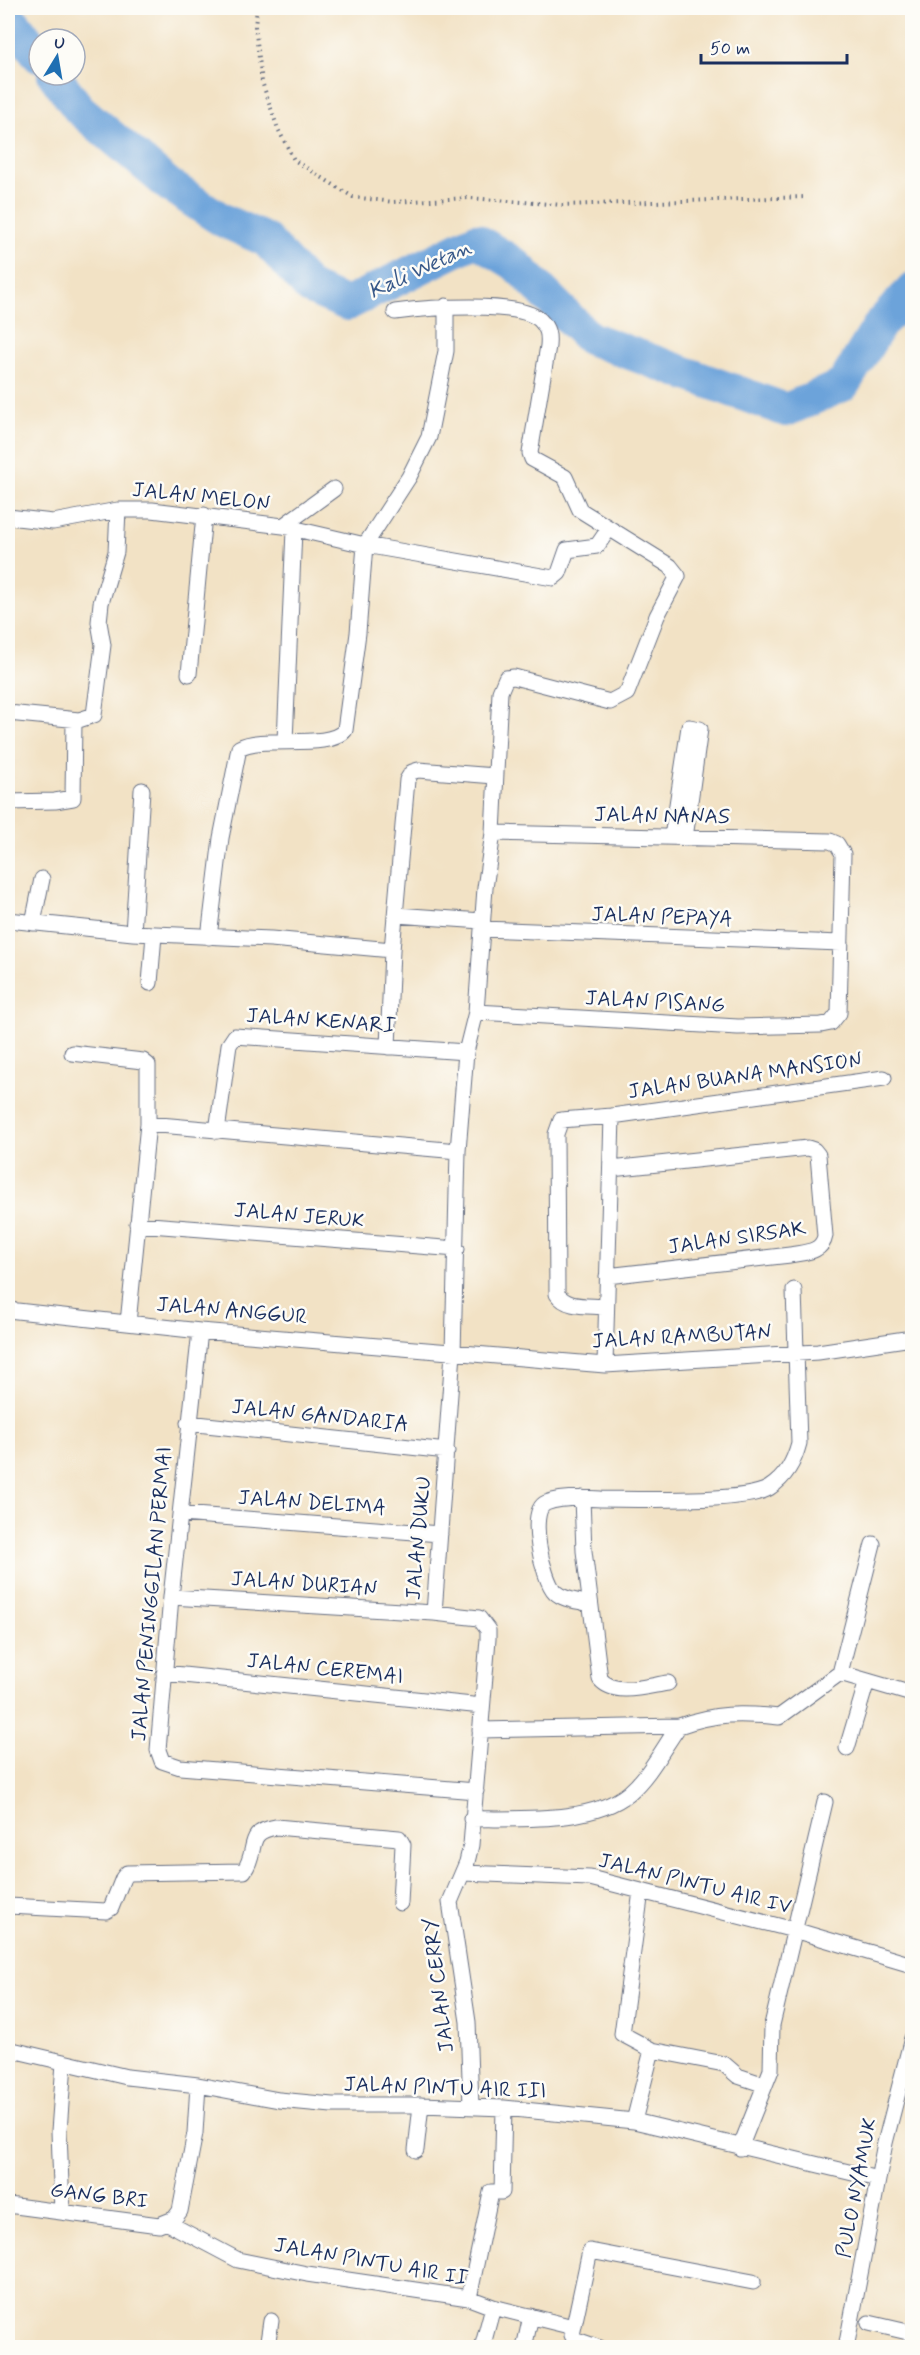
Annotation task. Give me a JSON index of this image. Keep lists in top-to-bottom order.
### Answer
{
  "streets": {
    "street": [
      "JALAN MELON",
      "JALAN NANAS",
      "JALAN PEPAYA",
      "JALAN PISANG",
      "JALAN KENARI",
      "JALAN BUANA MANSION",
      "JALAN JERUK",
      "JALAN SIRSAK",
      "JALAN ANGGUR",
      "JALAN RAMBUTAN",
      "JALAN GANDARIA",
      "JALAN DELIMA",
      "JALAN DUKU",
      "JALAN DURIAN",
      "JALAN PENINGGILAN PERMAI",
      "JALAN CEREMAI",
      "JALAN PINTU AIR IV",
      "JALAN CERRY",
      "JALAN PINTU AIR III",
      "PULO NYAMUK",
      "GANG BRI",
      "JALAN PINTU AIR II"
    ]
  },
  "crossings": [
    ["JALAN NANAS", "JALAN PEPAYA"],
    ["JALAN NANAS", "JALAN PISANG"],
    ["JALAN PEPAYA", "JALAN PISANG"],
    ["JALAN BUANA MANSION", "JALAN SIRSAK"],
    ["JALAN BUANA MANSION", "JALAN RAMBUTAN"],
    ["JALAN ANGGUR", "JALAN RAMBUTAN"],
    ["JALAN ANGGUR", "JALAN DUKU"],
    ["JALAN ANGGUR", "JALAN PENINGGILAN PERMAI"],
    ["JALAN RAMBUTAN", "JALAN DUKU"],
    ["JALAN GANDARIA", "JALAN DUKU"],
    ["JALAN GANDARIA", "JALAN PENINGGILAN PERMAI"],
    ["JALAN DELIMA", "JALAN DUKU"],
    ["JALAN DELIMA", "JALAN PENINGGILAN PERMAI"],
    ["JALAN DUKU", "JALAN DURIAN"],
    ["JALAN DUKU", "JALAN PENINGGILAN PERMAI"],
    ["JALAN DUKU", "JALAN CEREMAI"],
    ["JALAN DUKU", "JALAN PINTU AIR IV"],
    ["JALAN DUKU", "JALAN CERRY"],
    ["JALAN DURIAN", "JALAN PENINGGILAN PERMAI"],
    ["JALAN PENINGGILAN PERMAI", "JALAN CEREMAI"],
    ["JALAN PINTU AIR IV", "JALAN CERRY"],
    ["JALAN CERRY", "JALAN PINTU AIR III"],
    ["JALAN PINTU AIR III", "PULO NYAMUK"],
    ["JALAN PINTU AIR III", "GANG BRI"],
    ["GANG BRI", "JALAN PINTU AIR II"]
  ],
  "water": ["Kali Wetan"],
  "scale_bar": "50 m",
  "north": "top"
}
